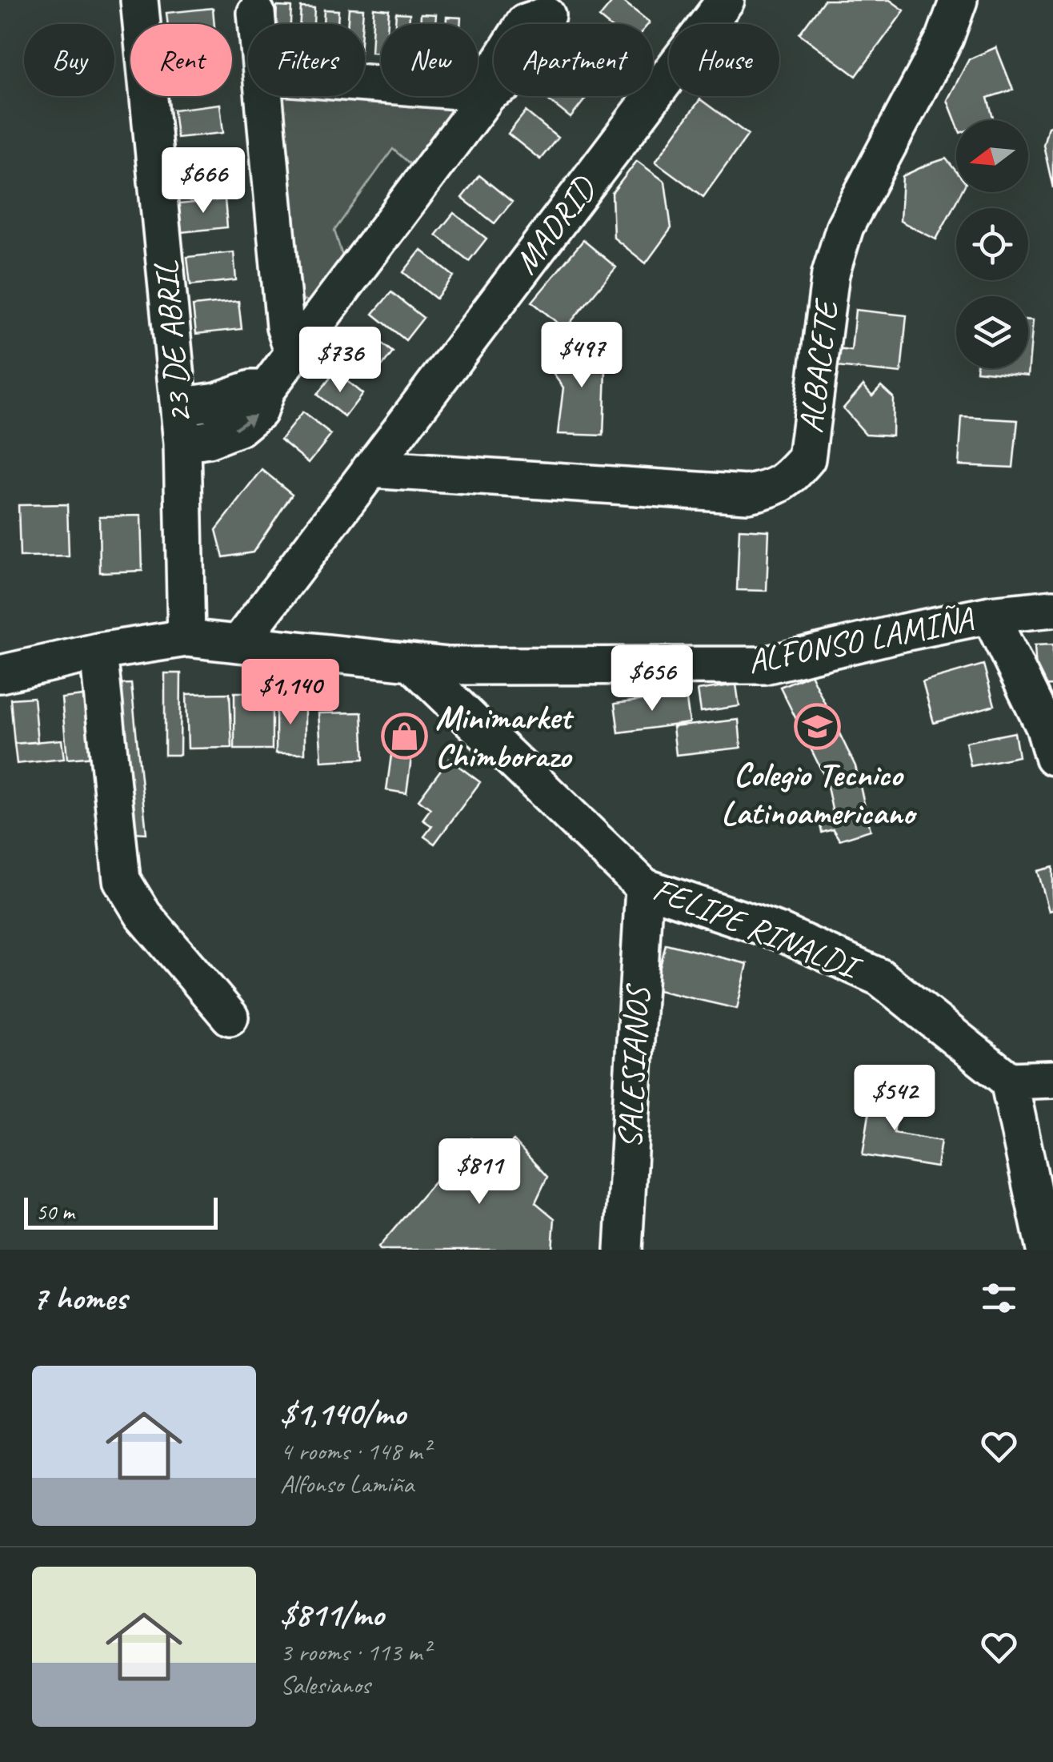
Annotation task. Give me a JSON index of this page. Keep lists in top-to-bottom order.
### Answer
{
  "streets": {
    "street": [
      "MADRID",
      "23 DE ABRIL",
      "ALBACETE",
      "ALFONSO LAMIÑA",
      "FELIPE RINALDI",
      "SALESIANOS"
    ]
  },
  "crossings": [
    ["MADRID", "ALBACETE"],
    ["MADRID", "ALFONSO LAMIÑA"],
    ["23 DE ABRIL", "ALFONSO LAMIÑA"],
    ["ALFONSO LAMIÑA", "FELIPE RINALDI"],
    ["FELIPE RINALDI", "SALESIANOS"]
  ],
  "places": {
    "school or university": ["Colegio Tecnico Latinoamericano"],
    "shop": ["Minimarket Chimborazo"]
  },
  "scale_bar": "50 m",
  "north": "left",
  "page": {
    "chip": [
      "Buy",
      "Rent",
      "Filters",
      "New",
      "Apartment",
      "House"
    ],
    "price": [
      "$666",
      "$497",
      "$736",
      "$656",
      "$1,140",
      "$542",
      "$811"
    ],
    "scale": "50 m",
    "heading": "7 homes",
    "list": [
      {
        "name": "$1,140/mo",
        "note": "4 rooms · 148 m² · Alfonso Lamiña"
      },
      {
        "name": "$811/mo",
        "note": "3 rooms · 113 m² · Salesianos"
      }
    ]
  }
}
